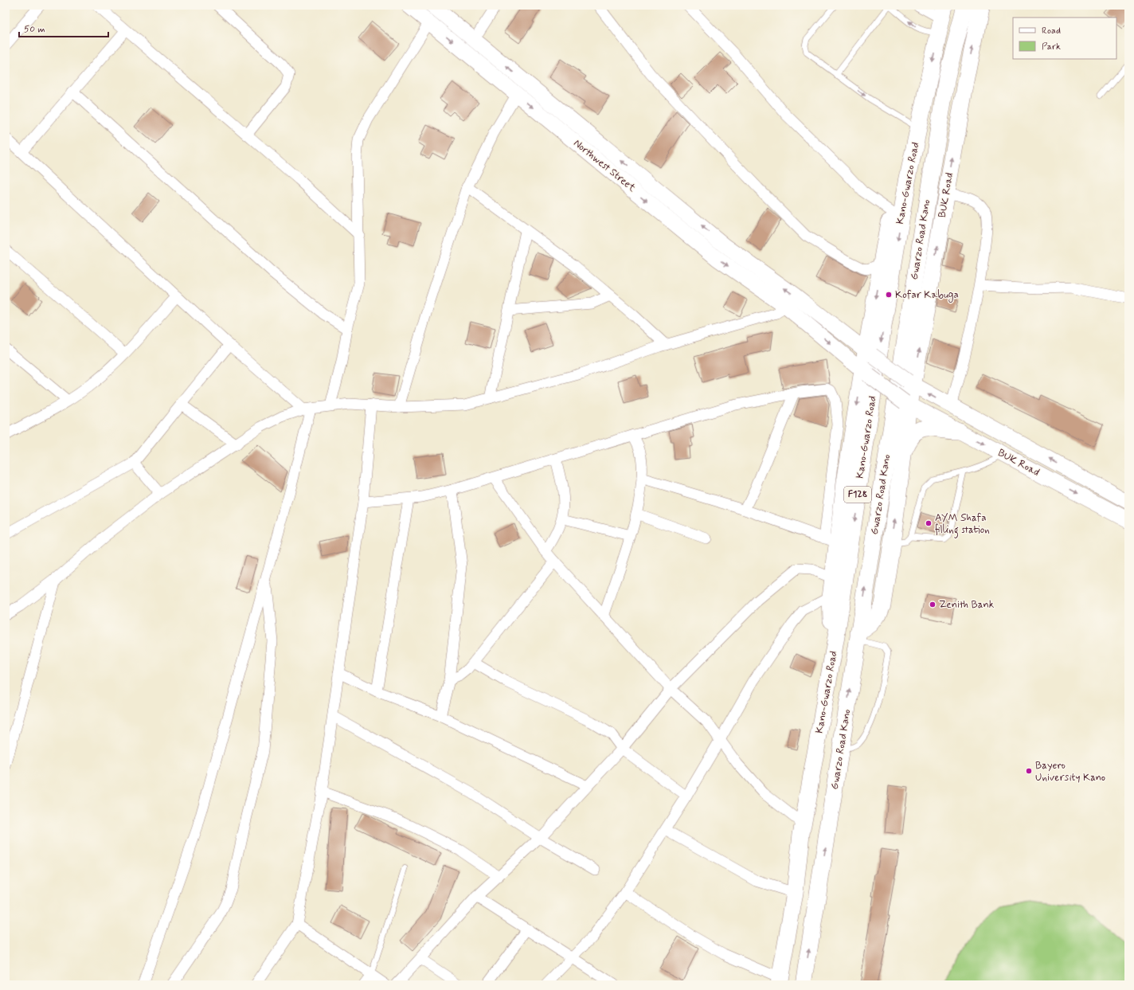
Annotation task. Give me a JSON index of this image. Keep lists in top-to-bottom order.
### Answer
{
  "streets": {
    "main road": [
      "Northwest Street",
      "Kano-Gwarzo Road",
      "BUK Road",
      "Gwarzo Road Kano",
      "F128"
    ]
  },
  "crossings": [
    ["BUK Road", "Gwarzo Road Kano"]
  ],
  "places": [
    "Kofar Kabuga",
    "AYM Shafa filling station",
    "Zenith Bank",
    "Bayero University Kano"
  ],
  "legend": ["Road", "Park"],
  "scale_bar": "50 m"
}
